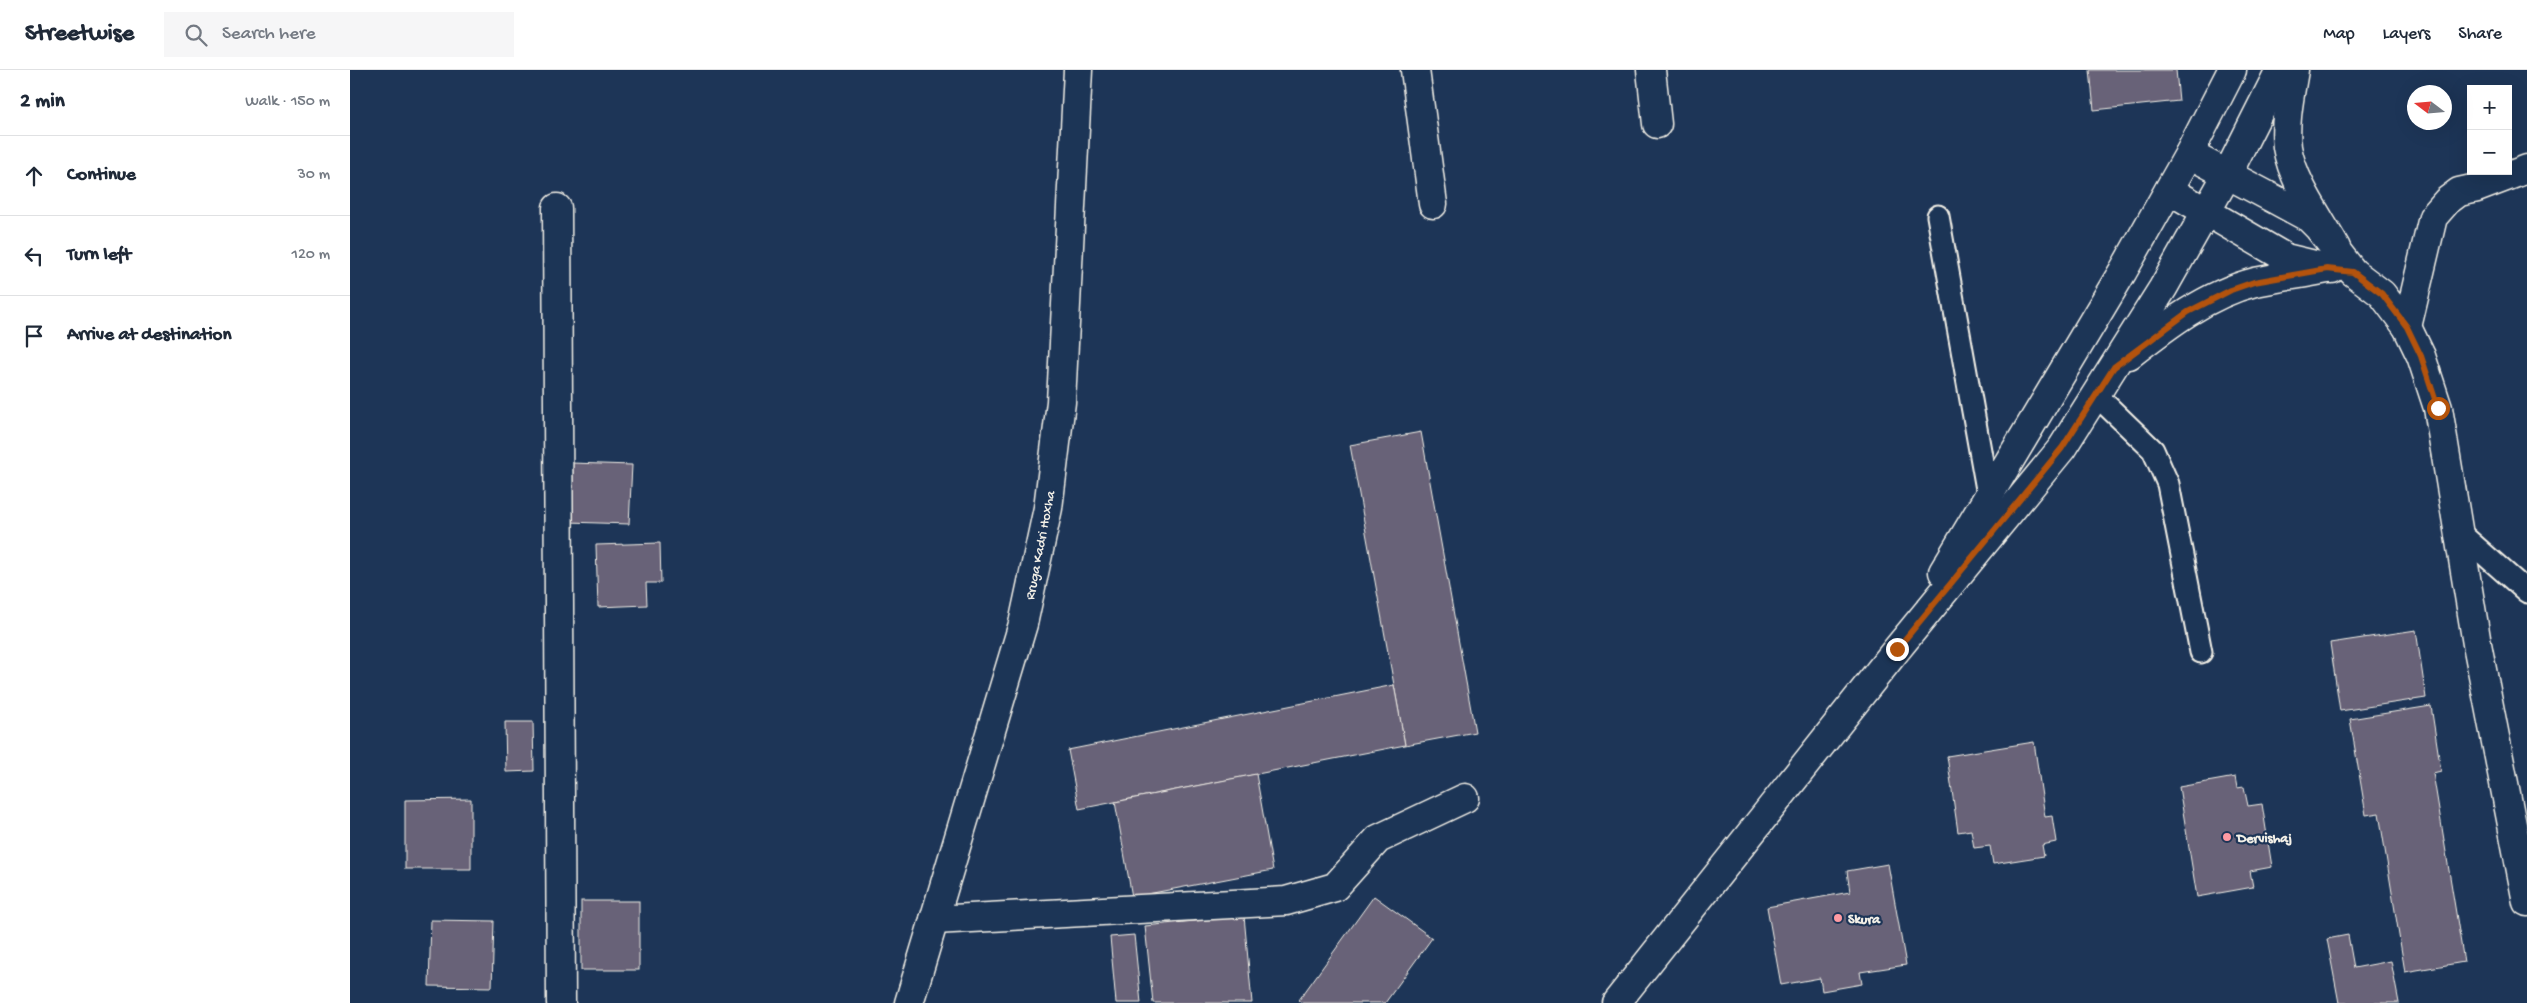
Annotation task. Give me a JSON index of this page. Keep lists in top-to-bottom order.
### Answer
{
  "streets": {
    "main road": ["Rruga Kadri Hoxha"]
  },
  "places": ["Dervishaj", "Skura"],
  "north": "left",
  "page": {
    "header": "Streetwise",
    "search": "Search here",
    "nav": ["Map", "Layers", "Share"],
    "heading": ["2 min", "Walk · 150 m"],
    "map_buttons": ["+", "−"],
    "list": [
      ["Continue", "30 m"],
      ["Turn left", "120 m"],
      "Arrive at destination"
    ]
  }
}
